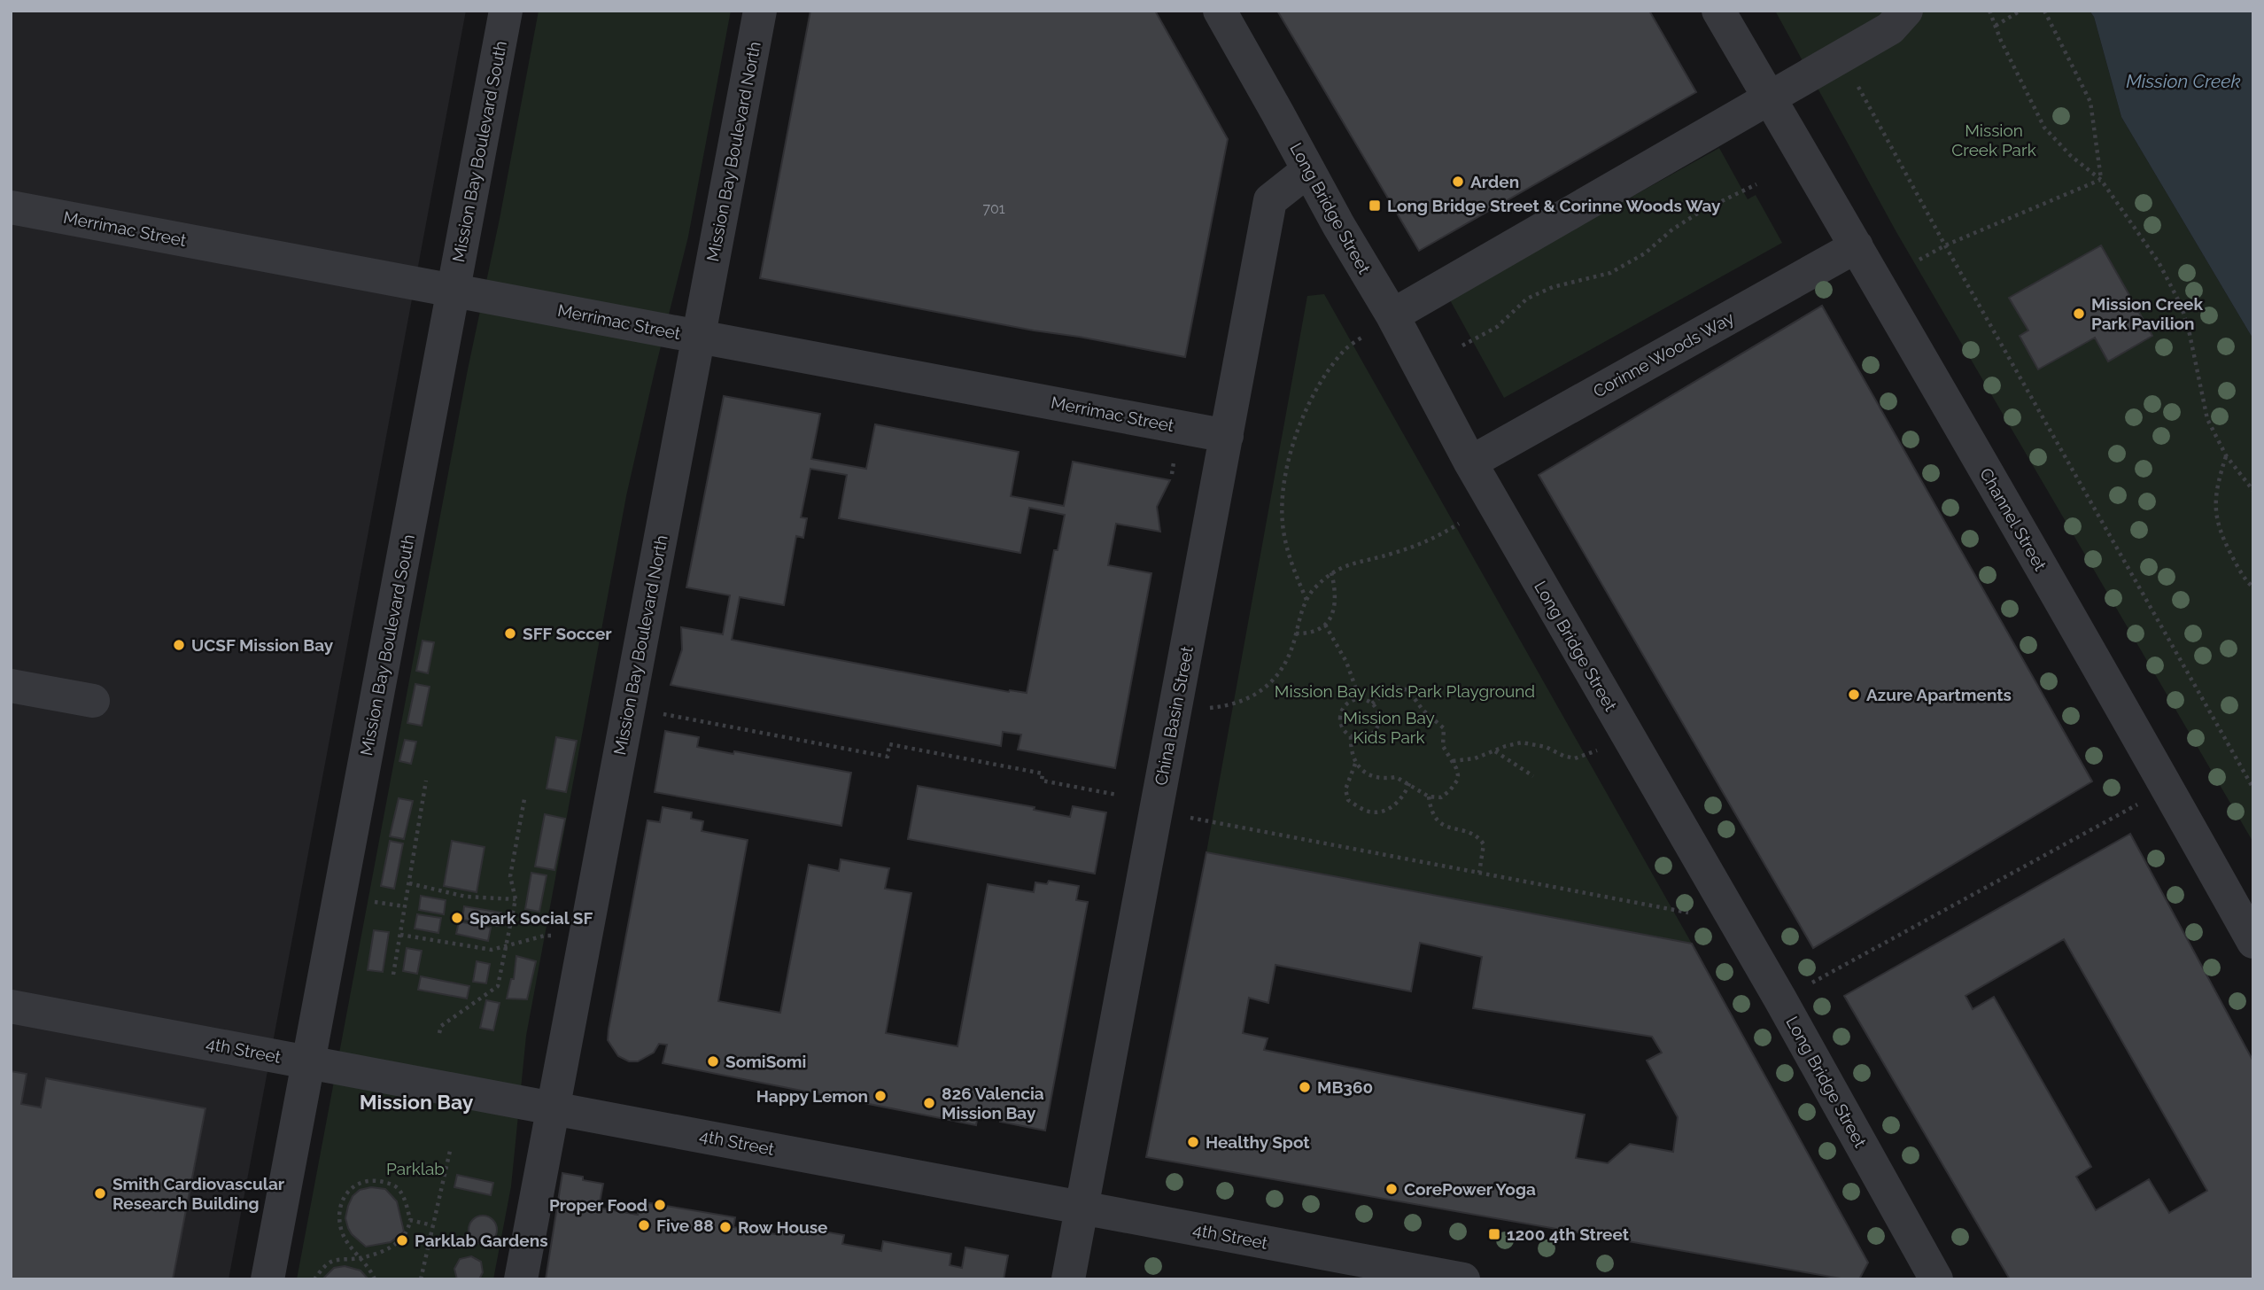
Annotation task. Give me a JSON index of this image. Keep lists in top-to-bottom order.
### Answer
{
  "streets": {
    "street": [
      "Mission Bay Boulevard South",
      "Mission Bay Boulevard North",
      "Long Bridge Street",
      "Merrimac Street",
      "Corinne Woods Way",
      "Channel Street",
      "China Basin Street",
      "4th Street"
    ]
  },
  "crossings": [
    ["Mission Bay Boulevard South", "Merrimac Street"],
    ["Mission Bay Boulevard South", "4th Street"],
    ["Mission Bay Boulevard North", "Merrimac Street"],
    ["Mission Bay Boulevard North", "4th Street"],
    ["Long Bridge Street", "Corinne Woods Way"],
    ["Long Bridge Street", "China Basin Street"],
    ["Merrimac Street", "China Basin Street"],
    ["Corinne Woods Way", "Channel Street"],
    ["China Basin Street", "4th Street"]
  ],
  "districts": ["Mission Bay"],
  "water": ["Mission Creek"],
  "parks": [
    "Mission Creek Park",
    "Mission Bay Kids Park Playground",
    "Mission Bay Kids Park",
    "Parklab"
  ],
  "places": {
    "other": [
      "Arden",
      "Mission Creek Park Pavilion",
      "SFF Soccer",
      "UCSF Mission Bay",
      "Azure Apartments",
      "Spark Social SF",
      "SomiSomi",
      "MB360",
      "Happy Lemon",
      "826 Valencia Mission Bay",
      "Healthy Spot",
      "CorePower Yoga",
      "Smith Cardiovascular Research Building",
      "Proper Food",
      "Five 88",
      "Row House",
      "Parklab Gardens"
    ],
    "transit": ["Long Bridge Street & Corinne Woods Way", "1200 4th Street"]
  },
  "house_numbers": ["701"]
}
